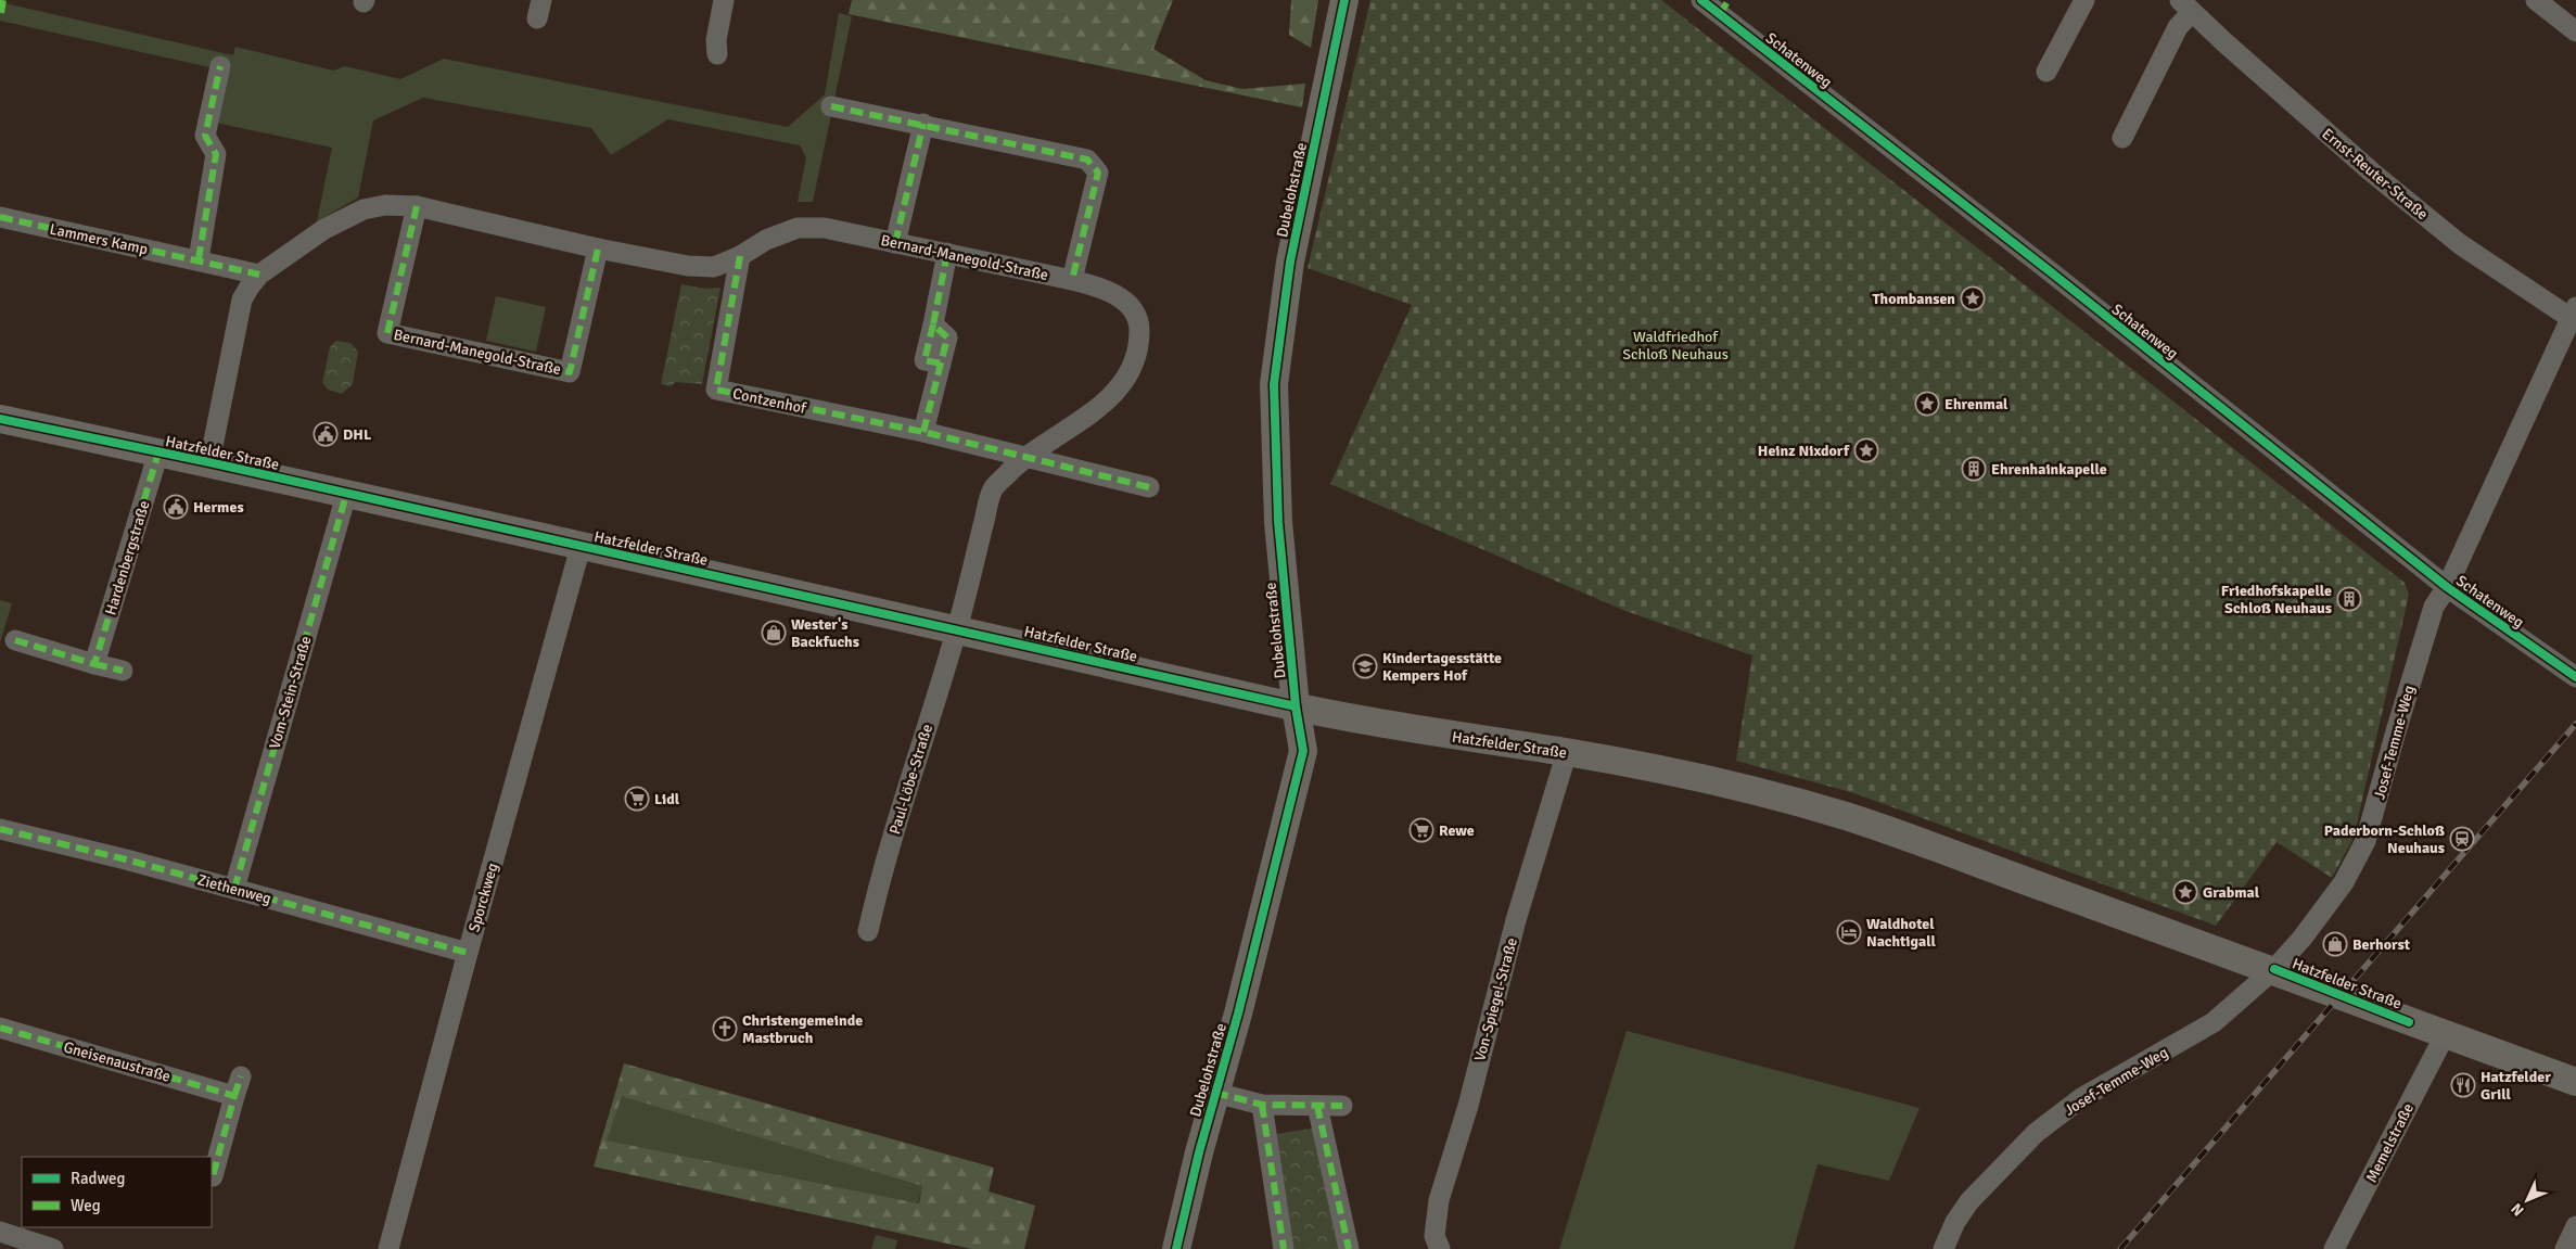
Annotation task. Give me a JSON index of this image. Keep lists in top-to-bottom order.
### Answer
{
  "streets": {
    "street": [
      "Schatenweg",
      "Ernst-Reuter-Straße",
      "Dubelohstraße",
      "Lammers Kamp",
      "Bernard-Manegold-Straße",
      "Contzenhof",
      "Hatzfelder Straße",
      "Hardenbergstraße",
      "Vom-Stein-Straße",
      "Josef-Temme-Weg",
      "Paul-Löbe-Straße",
      "Ziethenweg",
      "Sporckweg",
      "Von-Spiegel-Straße",
      "Gneisenaustraße",
      "Memelstraße"
    ]
  },
  "crossings": [
    ["Schatenweg", "Josef-Temme-Weg"],
    ["Ernst-Reuter-Straße", "Josef-Temme-Weg"],
    ["Dubelohstraße", "Hatzfelder Straße"],
    ["Lammers Kamp", "Bernard-Manegold-Straße"],
    ["Bernard-Manegold-Straße", "Contzenhof"],
    ["Bernard-Manegold-Straße", "Hatzfelder Straße"],
    ["Bernard-Manegold-Straße", "Paul-Löbe-Straße"],
    ["Hatzfelder Straße", "Hardenbergstraße"],
    ["Hatzfelder Straße", "Vom-Stein-Straße"],
    ["Hatzfelder Straße", "Josef-Temme-Weg"],
    ["Hatzfelder Straße", "Paul-Löbe-Straße"],
    ["Hatzfelder Straße", "Sporckweg"],
    ["Hatzfelder Straße", "Von-Spiegel-Straße"],
    ["Hatzfelder Straße", "Memelstraße"],
    ["Vom-Stein-Straße", "Ziethenweg"],
    ["Ziethenweg", "Sporckweg"]
  ],
  "parks": ["Waldfriedhof Schloß Neuhaus"],
  "places": {
    "place": [
      "Thombansen",
      "Ehrenmal",
      "Heinz Nixdorf",
      "Grabmal"
    ],
    "public building": ["DHL", "Hermes"],
    "building": ["Ehrenhainkapelle", "Friedhofskapelle Schloß Neuhaus"],
    "shop": ["Wester's Backfuchs", "Berhorst"],
    "school or university": ["Kindertagesstätte Kempers Hof"],
    "supermarket": ["Lidl", "Rewe"],
    "station": ["Paderborn-Schloß Neuhaus"],
    "hotel": ["Waldhotel Nachtigall"],
    "church": ["Christengemeinde Mastbruch"],
    "restaurant": ["Hatzfelder Grill"]
  },
  "legend": ["Radweg", "Weg"],
  "north": "bottom left"
}
